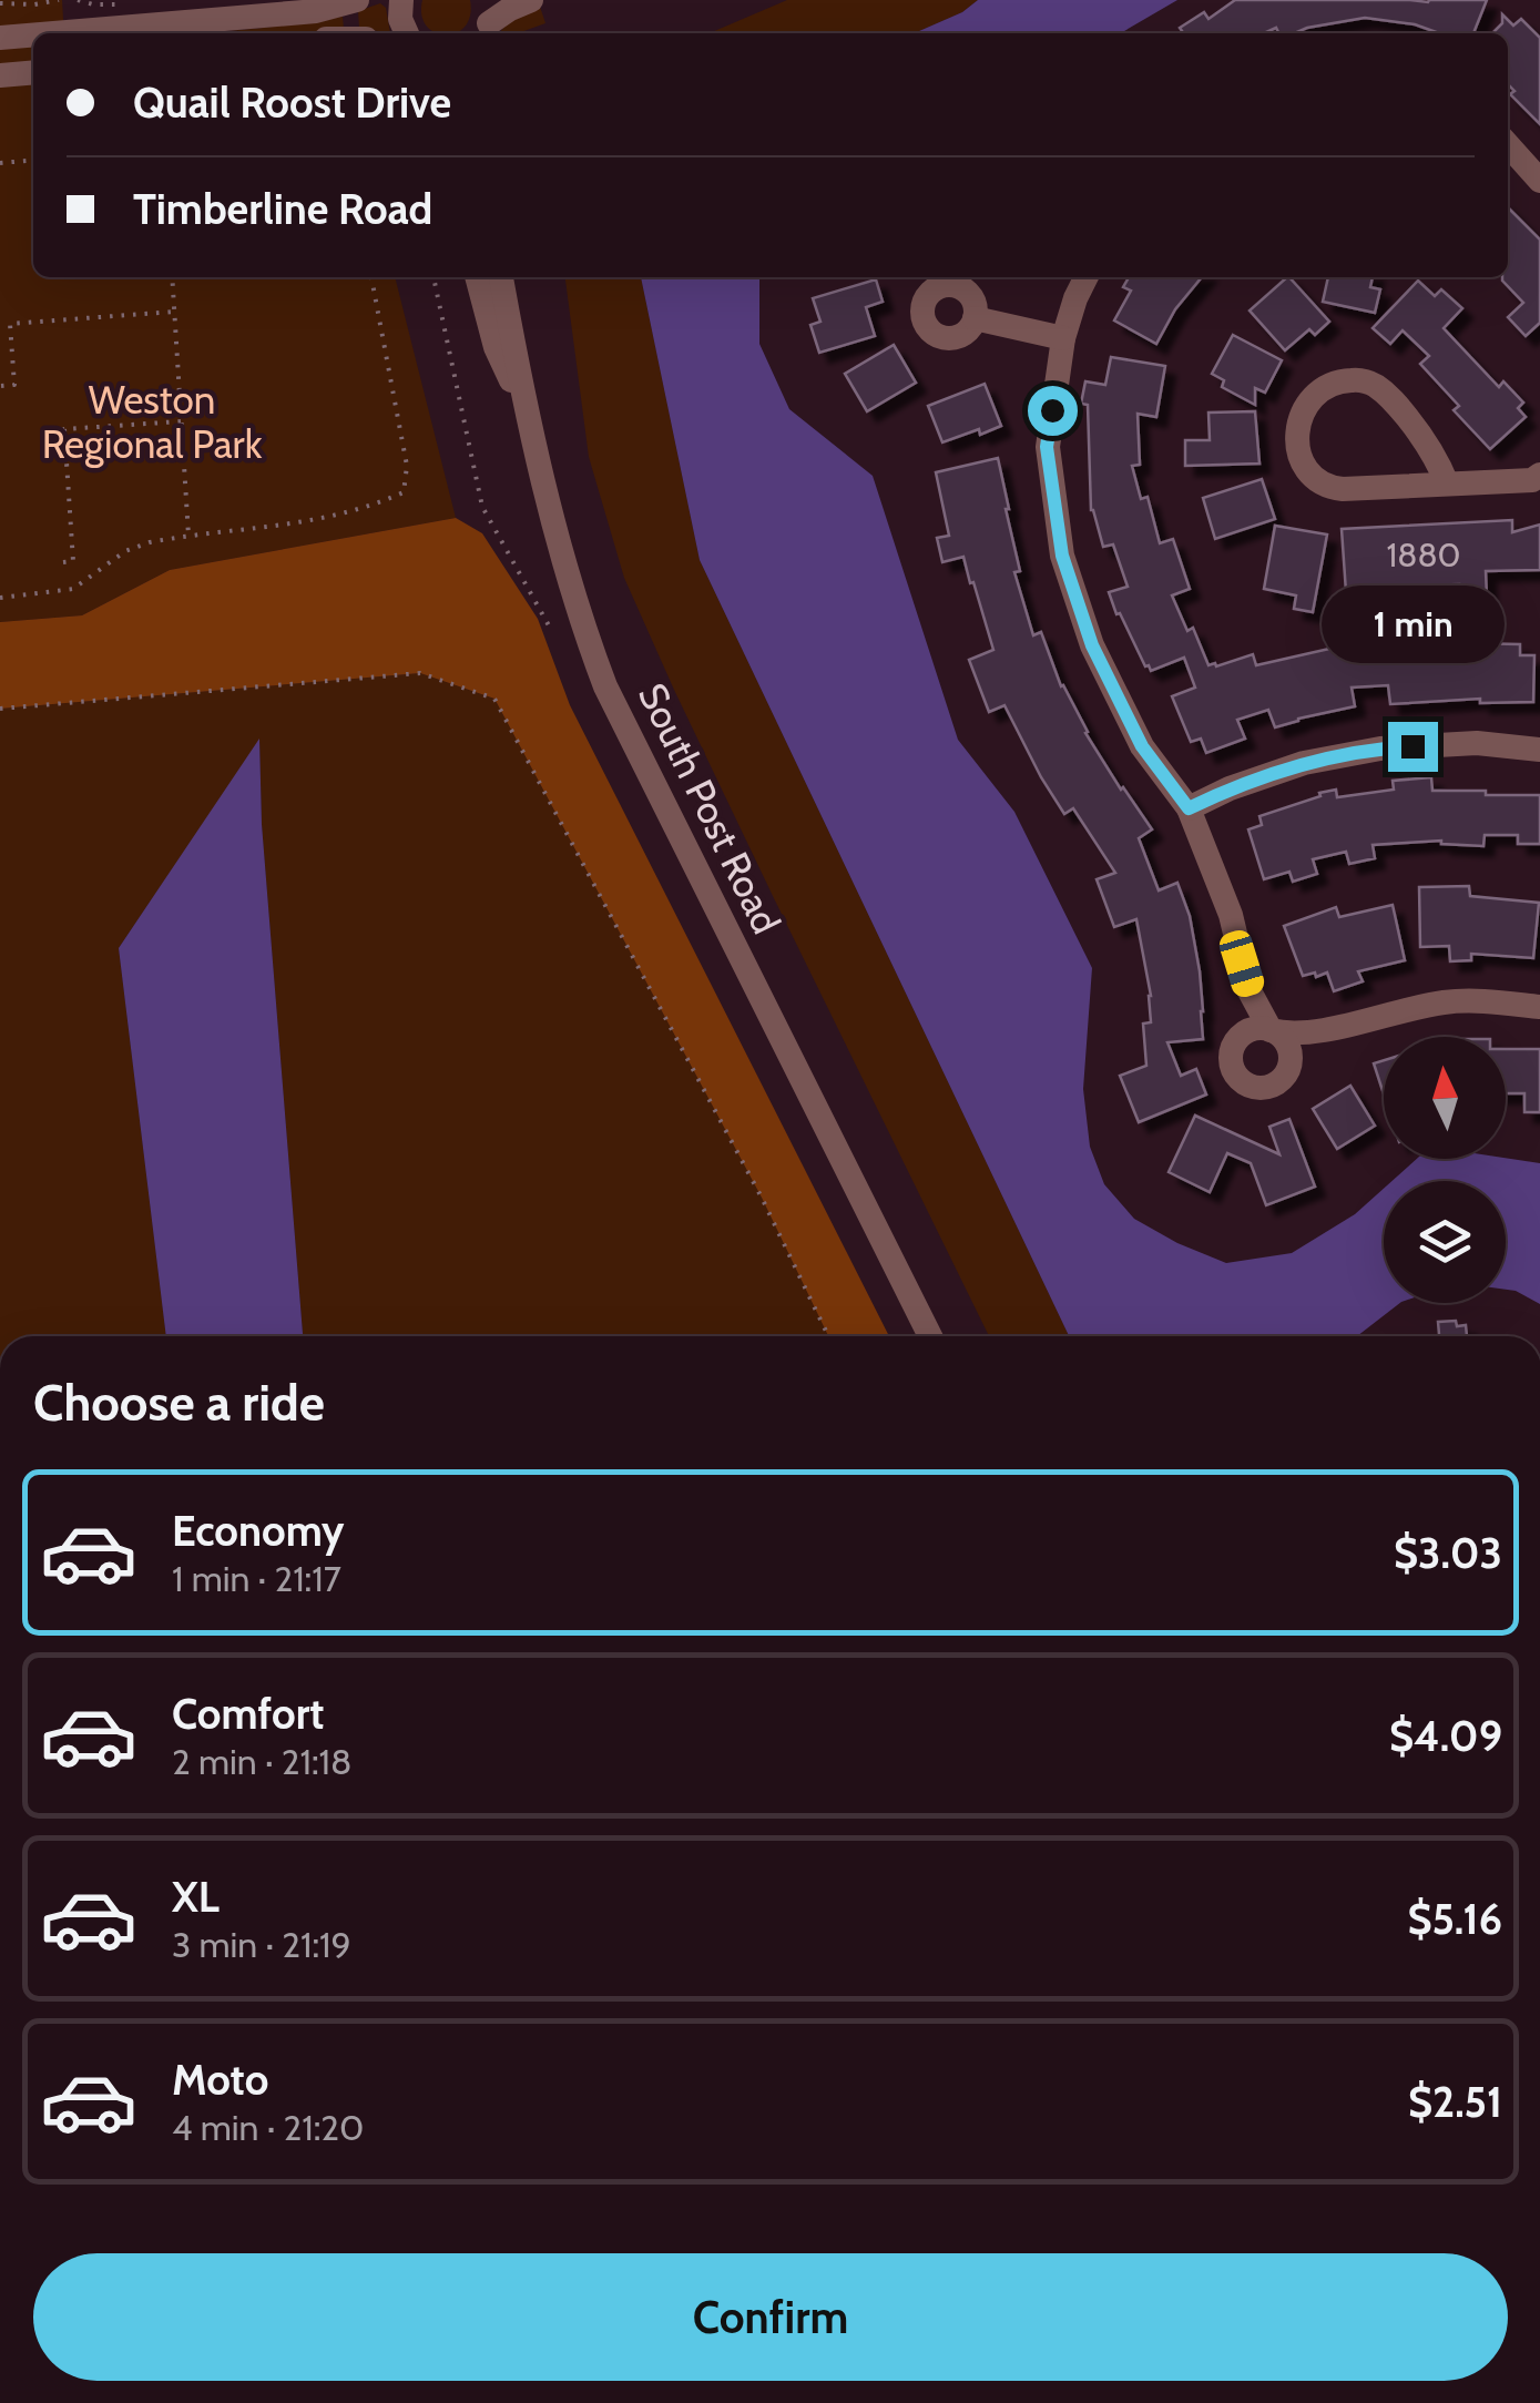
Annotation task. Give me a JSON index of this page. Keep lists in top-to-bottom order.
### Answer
{
  "streets": {
    "street": ["South Post Road"]
  },
  "parks": ["Weston Regional Park"],
  "house_numbers": ["1880"],
  "north": "top",
  "page": {
    "banner": ["Quail Roost Drive", "Timberline Road"],
    "bubble": "1 min",
    "heading": "Choose a ride",
    "list": [
      {
        "name": "Economy",
        "note": "1 min · 21:17",
        "value": "$3.03"
      },
      {
        "name": "Comfort",
        "note": "2 min · 21:18",
        "value": "$4.09"
      },
      {
        "name": "XL",
        "note": "3 min · 21:19",
        "value": "$5.16"
      },
      {
        "name": "Moto",
        "note": "4 min · 21:20",
        "value": "$2.51"
      }
    ],
    "buttons": "Confirm"
  }
}
